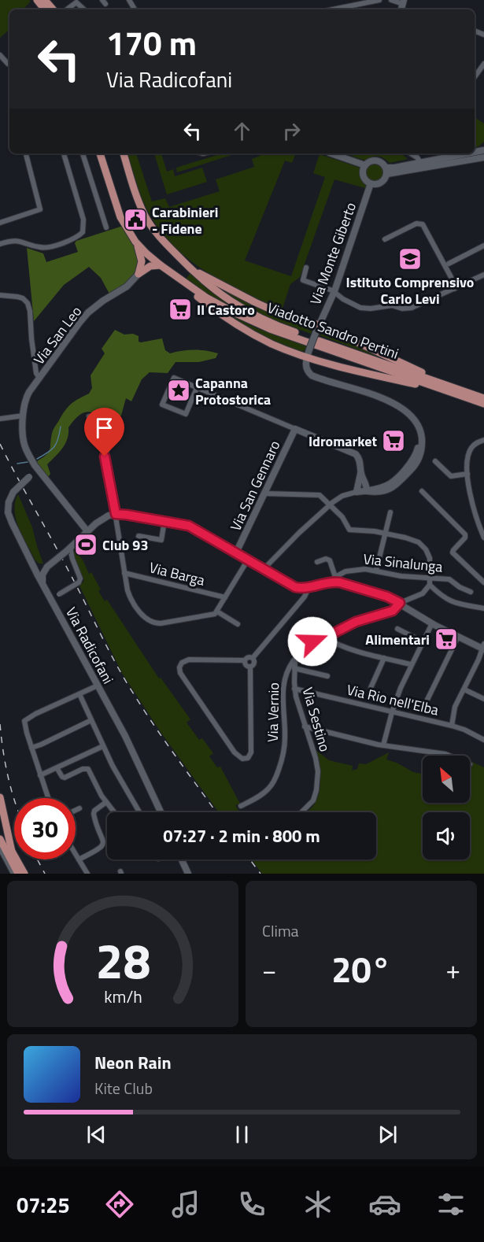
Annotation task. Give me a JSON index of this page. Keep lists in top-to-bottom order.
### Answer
{
  "streets": {
    "main road": ["Viadotto Sandro Pertini"],
    "street": [
      "Via Monte Giberto",
      "Via San Leo",
      "Via San Gennaro",
      "Via Sinalunga",
      "Via Barga",
      "Via Radicofani",
      "Via Rio nell'Elba",
      "Via Vernio",
      "Via Sestino"
    ]
  },
  "crossings": [
    ["Via Rio nell'Elba", "Via Sestino"],
    ["Via Vernio", "Via Sestino"]
  ],
  "places": {
    "public building": ["Carabinieri - Fidene"],
    "school or university": ["Istituto Comprensivo Carlo Levi"],
    "supermarket": ["Il Castoro", "Idromarket", "Alimentari"],
    "place": ["Capanna Protostorica"],
    "sports": ["Club 93"]
  },
  "north": "top left",
  "page": {
    "turn": ["170 m", "Via Radicofani"],
    "limit": "30",
    "trip": "07:27 · 2 min · 800 m",
    "tile": "Clima",
    "heat": ["−", "20°", "+"],
    "song": ["Neon Rain", "Kite Club"],
    "tabs": "07:25",
    "gauge": ["28", "km/h"]
  }
}
